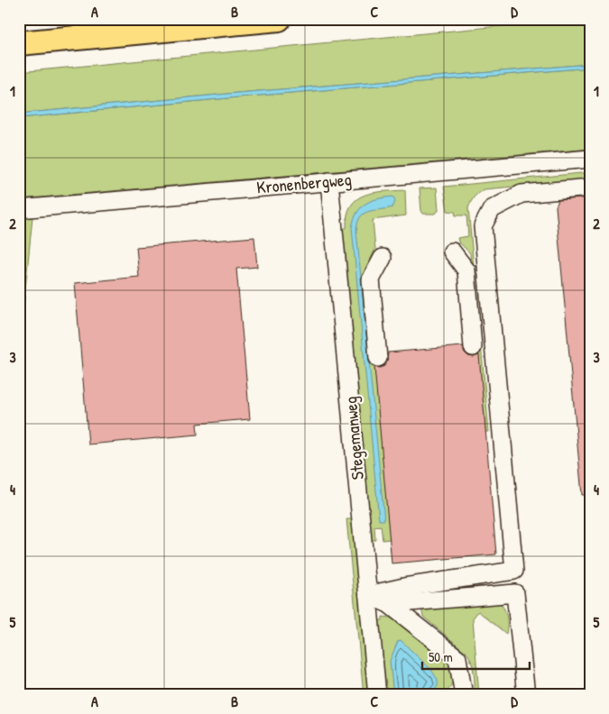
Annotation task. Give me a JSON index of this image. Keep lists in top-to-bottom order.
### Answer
{
  "streets": {
    "street": ["Kronenbergweg", "Stegemanweg"]
  },
  "crossings": [
    ["Kronenbergweg", "Stegemanweg"]
  ],
  "scale_bar": "50 m",
  "grid": {
    "columns": [
      "A",
      "B",
      "C",
      "D"
    ],
    "rows": [
      "1",
      "2",
      "3",
      "4",
      "5"
    ]
  }
}
